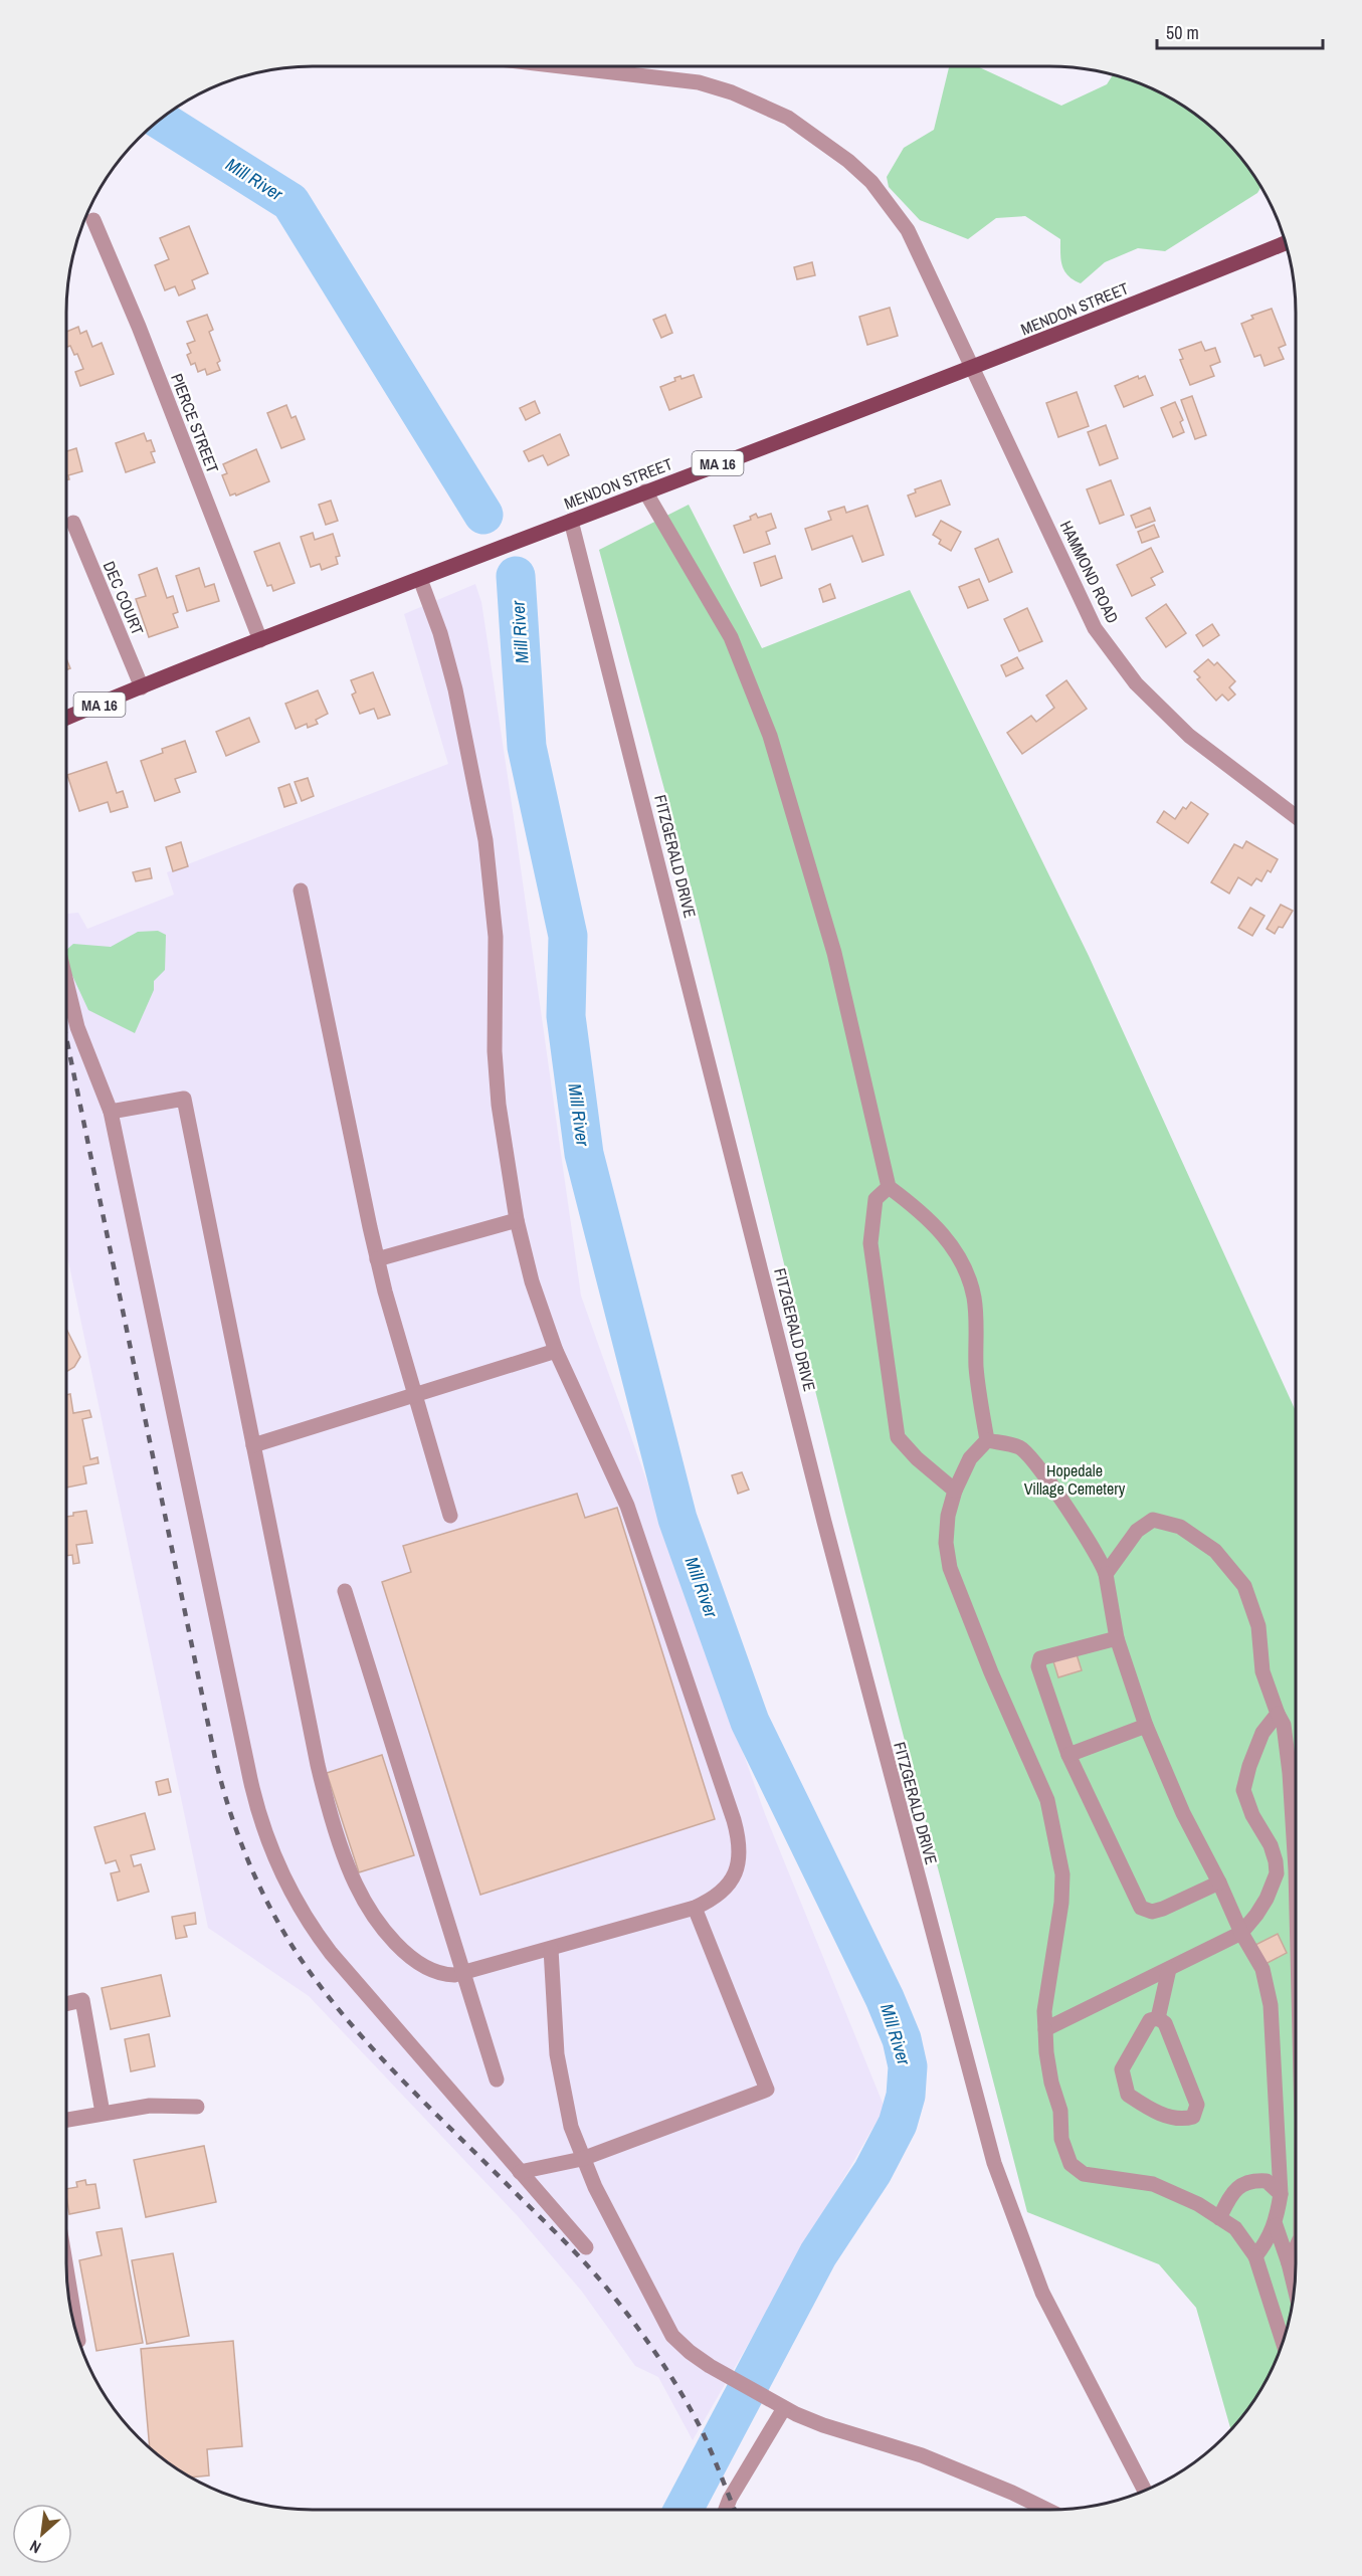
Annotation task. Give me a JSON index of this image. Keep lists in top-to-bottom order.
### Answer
{
  "streets": {
    "main road": ["MENDON STREET", "MA 16"],
    "street": [
      "PIERCE STREET",
      "HAMMOND ROAD",
      "DEC COURT",
      "FITZGERALD DRIVE"
    ]
  },
  "crossings": [
    ["MENDON STREET", "PIERCE STREET"],
    ["MENDON STREET", "HAMMOND ROAD"],
    ["MENDON STREET", "DEC COURT"],
    ["MENDON STREET", "FITZGERALD DRIVE"]
  ],
  "water": ["Mill River"],
  "parks": ["Hopedale Village Cemetery"],
  "scale_bar": "50 m",
  "north": "bottom left"
}
